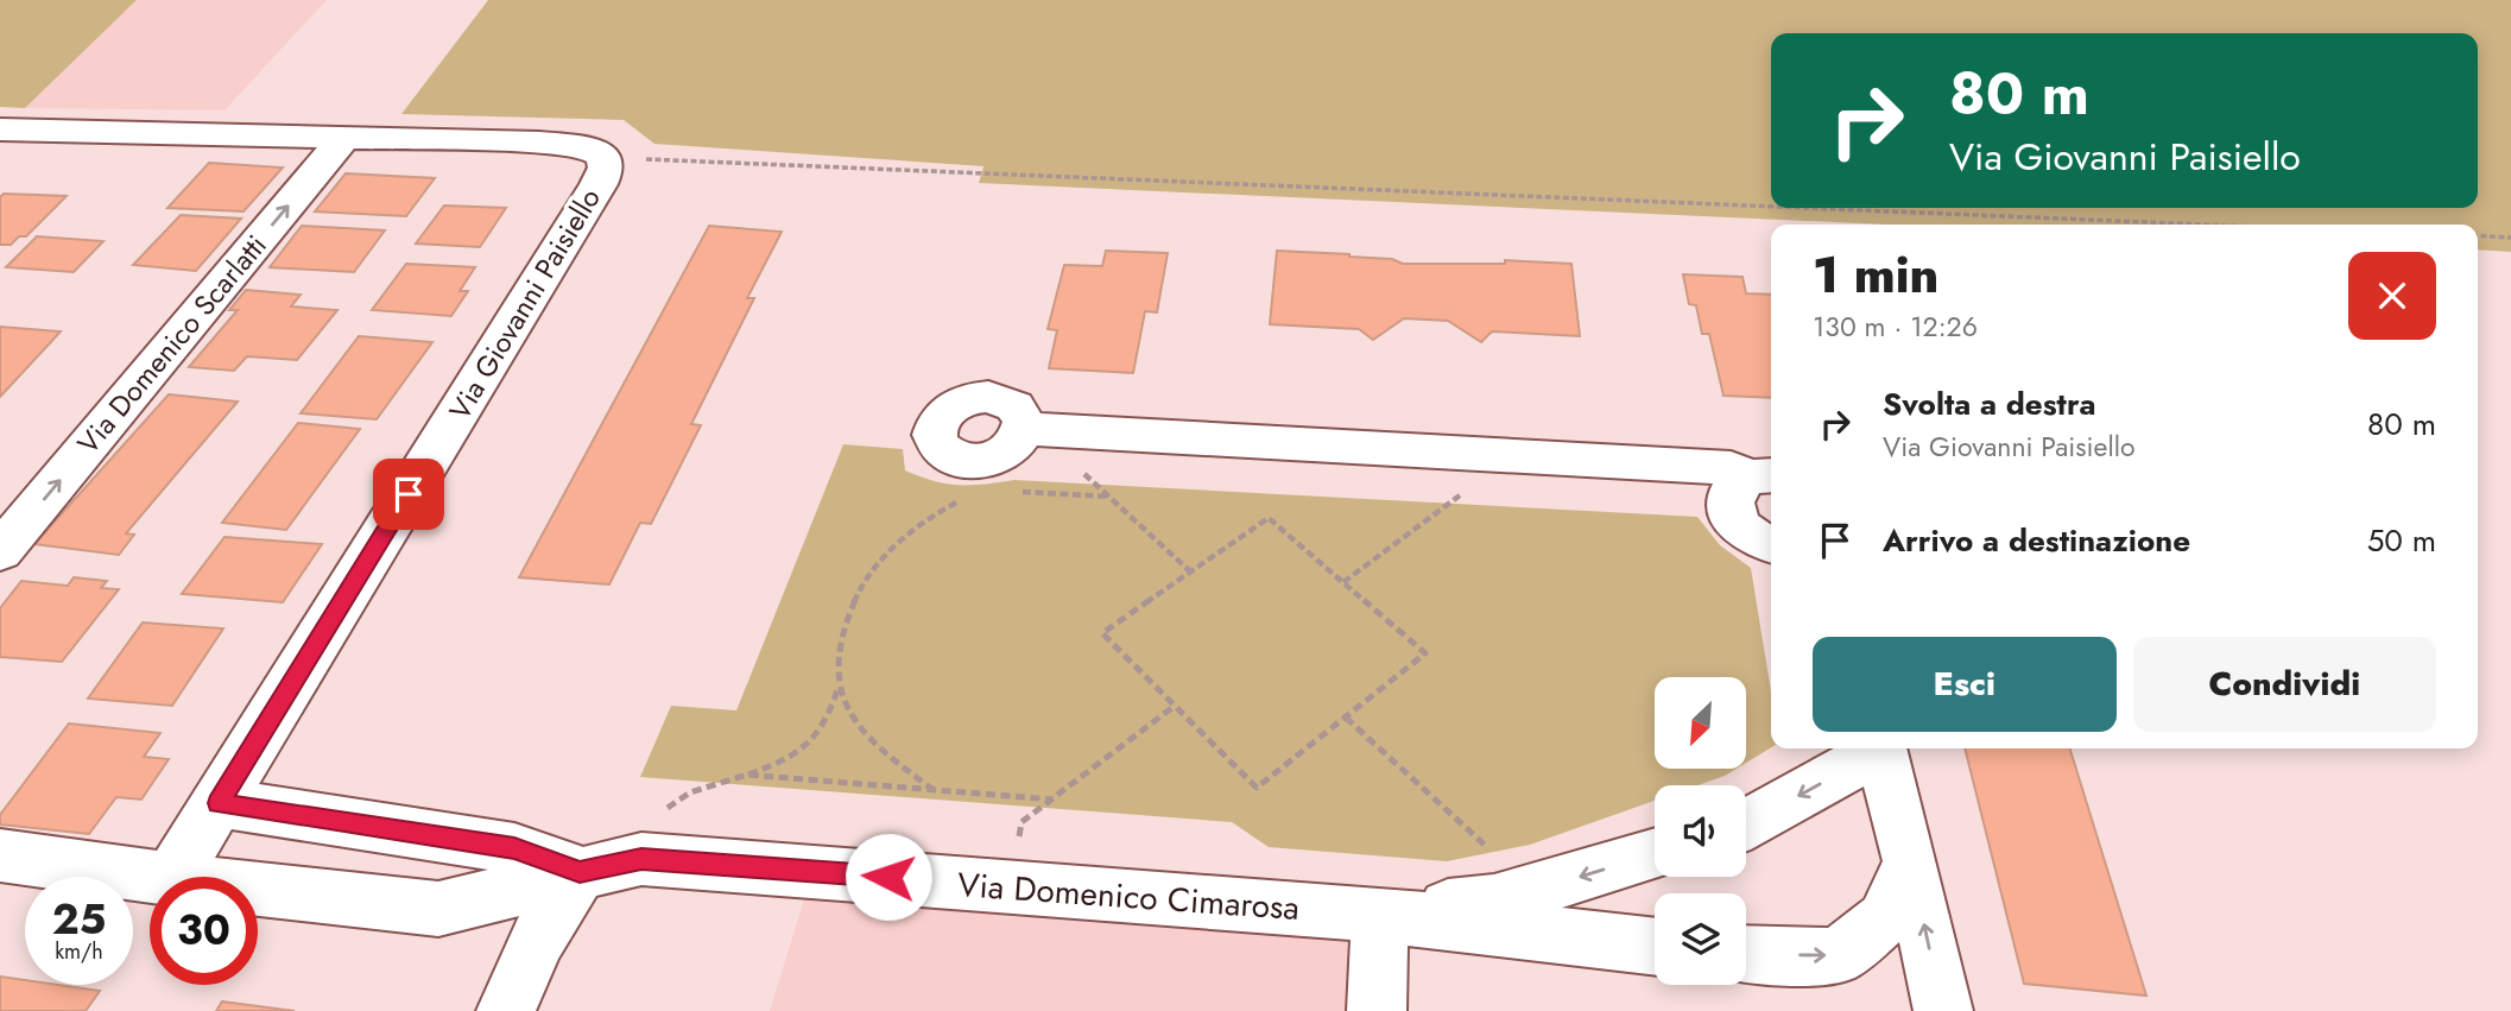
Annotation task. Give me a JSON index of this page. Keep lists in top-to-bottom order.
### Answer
{
  "streets": {
    "street": ["Via Giovanni Paisiello", "Via Domenico Scarlatti", "Via Domenico Cimarosa"]
  },
  "crossings": [
    ["Via Giovanni Paisiello", "Via Domenico Scarlatti"]
  ],
  "one_way": ["Via Domenico Scarlatti"],
  "north": "bottom left",
  "page": {
    "turn": ["80 m", "Via Giovanni Paisiello"],
    "heading": ["1 min", "130 m · 12:26"],
    "list": [
      {
        "name": "Svolta a destra",
        "note": "Via Giovanni Paisiello",
        "value": "80 m"
      },
      {
        "name": "Arrivo a destinazione",
        "value": "50 m"
      }
    ],
    "buttons": ["Esci", "Condividi"],
    "speed": "25 km/h",
    "limit": "30"
  }
}
